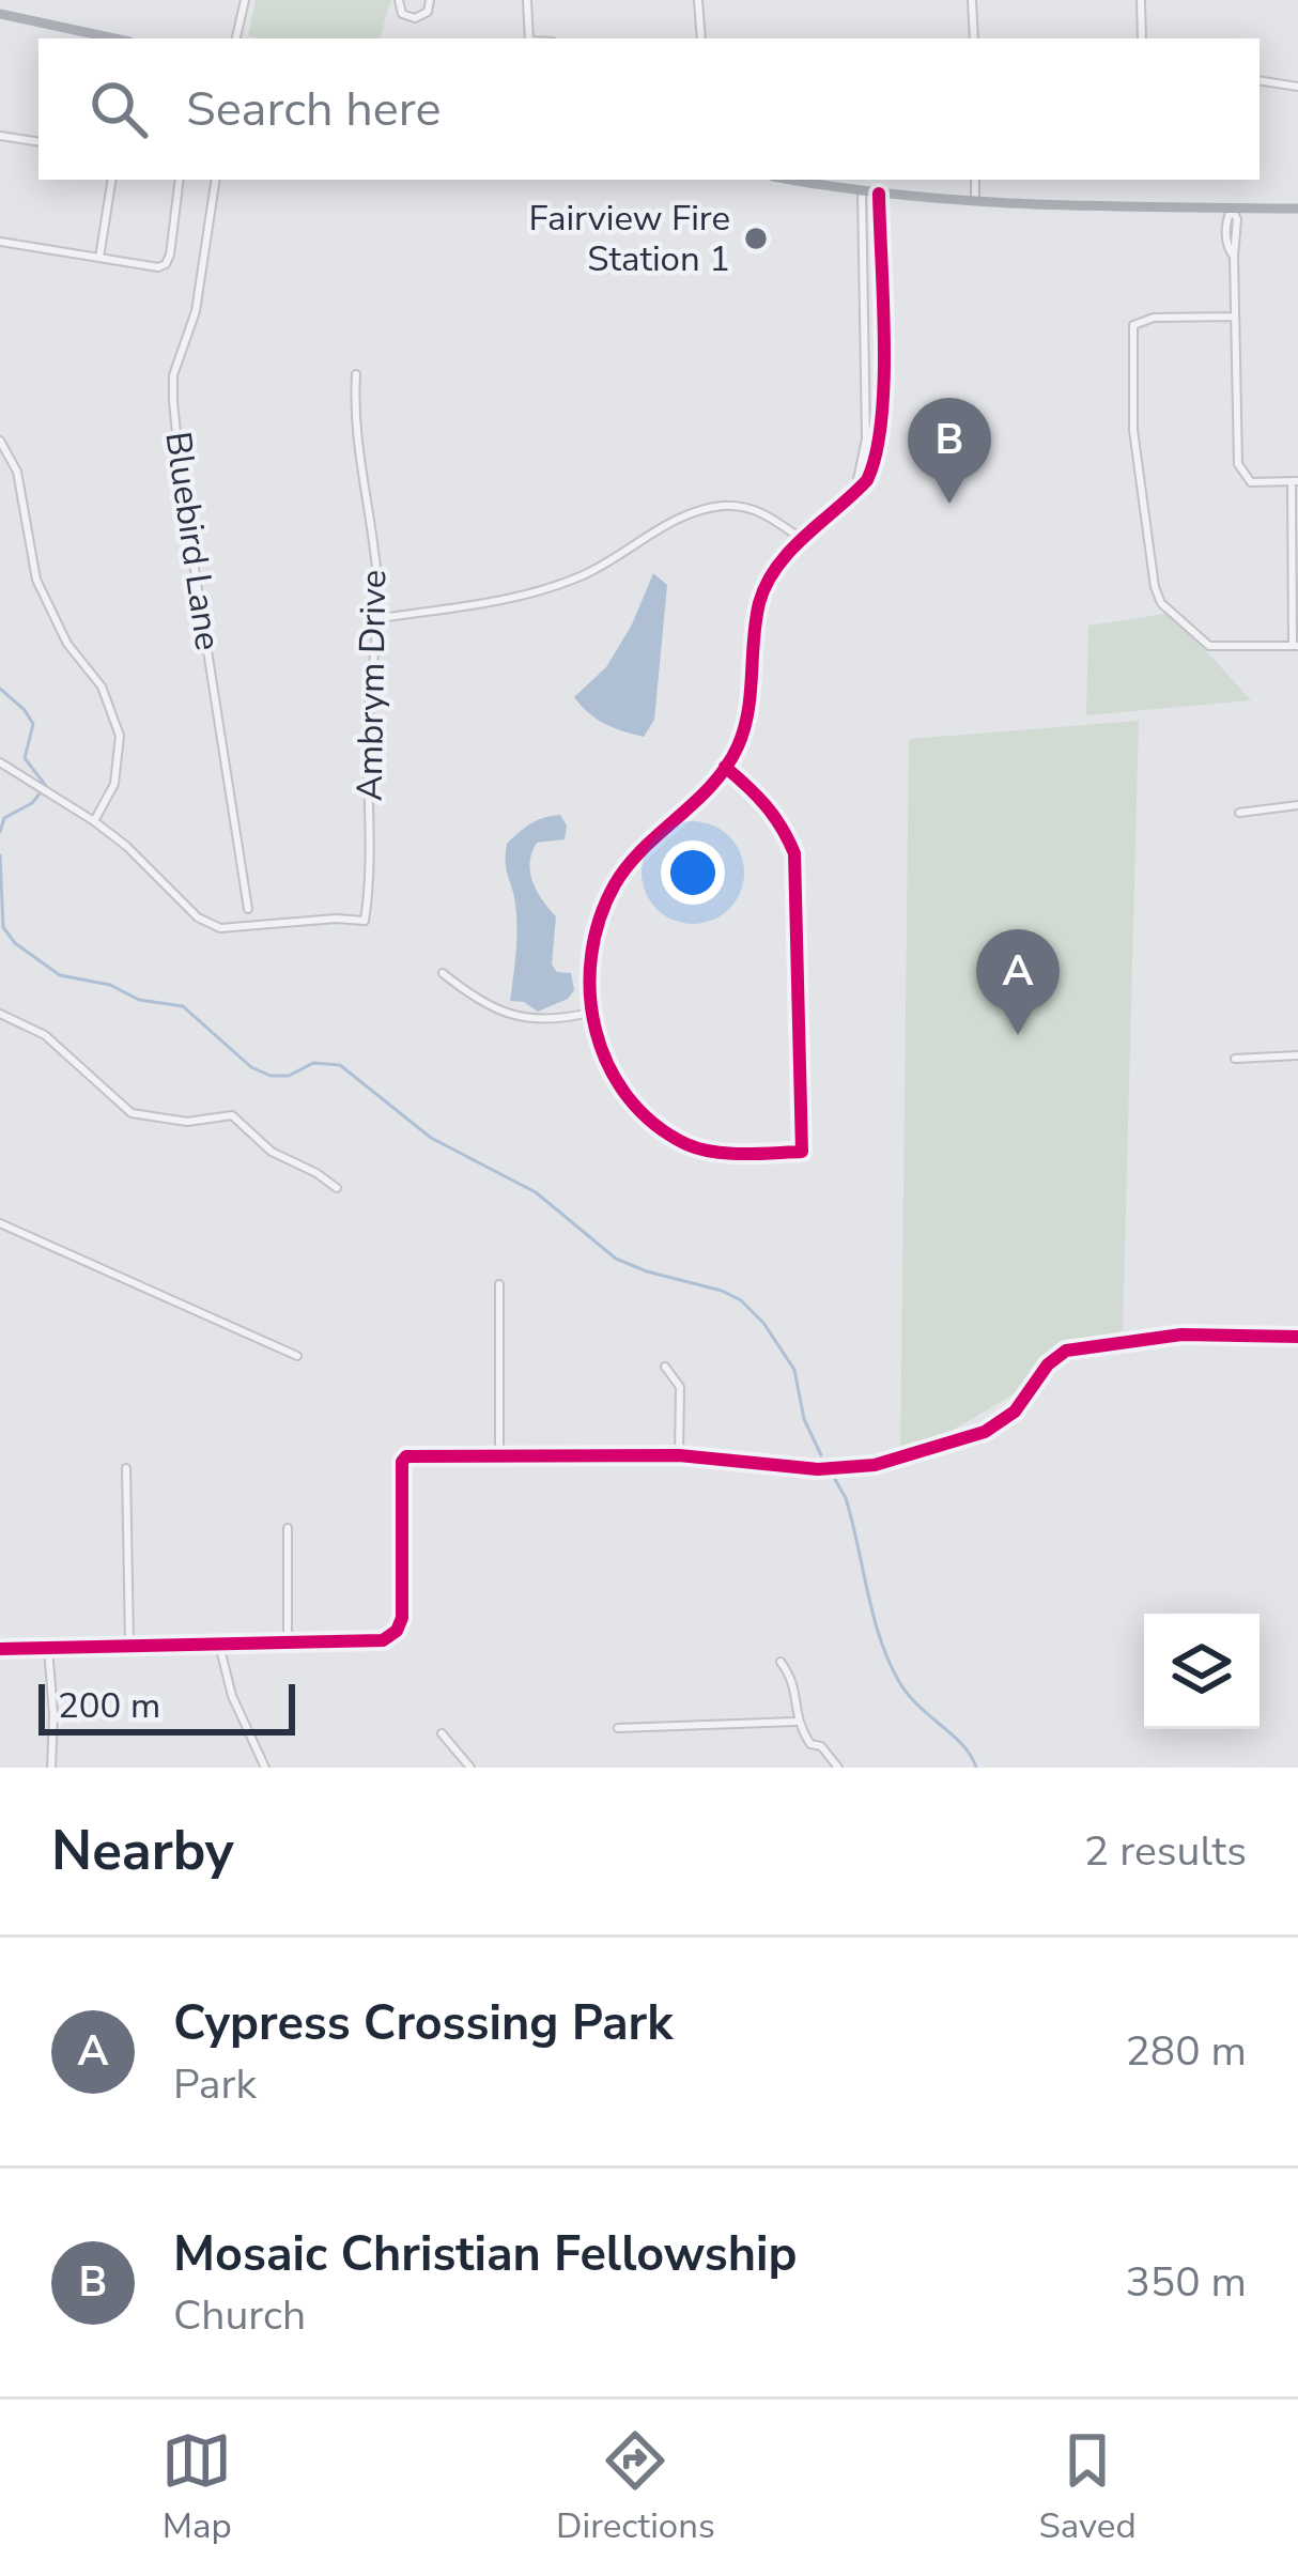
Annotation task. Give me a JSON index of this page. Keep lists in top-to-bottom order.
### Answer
{
  "streets": {
    "street": ["Bluebird Lane", "Ambrym Drive"]
  },
  "places": ["Fairview Fire Station 1"],
  "scale_bar": "200 m",
  "page": {
    "search": "Search here",
    "pins": ["B", "A"],
    "scale": "200 m",
    "heading": ["Nearby", "2 results"],
    "list": [
      {
        "mark": "A",
        "name": "Cypress Crossing Park",
        "note": "Park",
        "value": "280 m"
      },
      {
        "mark": "B",
        "name": "Mosaic Christian Fellowship",
        "note": "Church",
        "value": "350 m"
      }
    ],
    "nav": ["Map", "Directions", "Saved"]
  }
}
